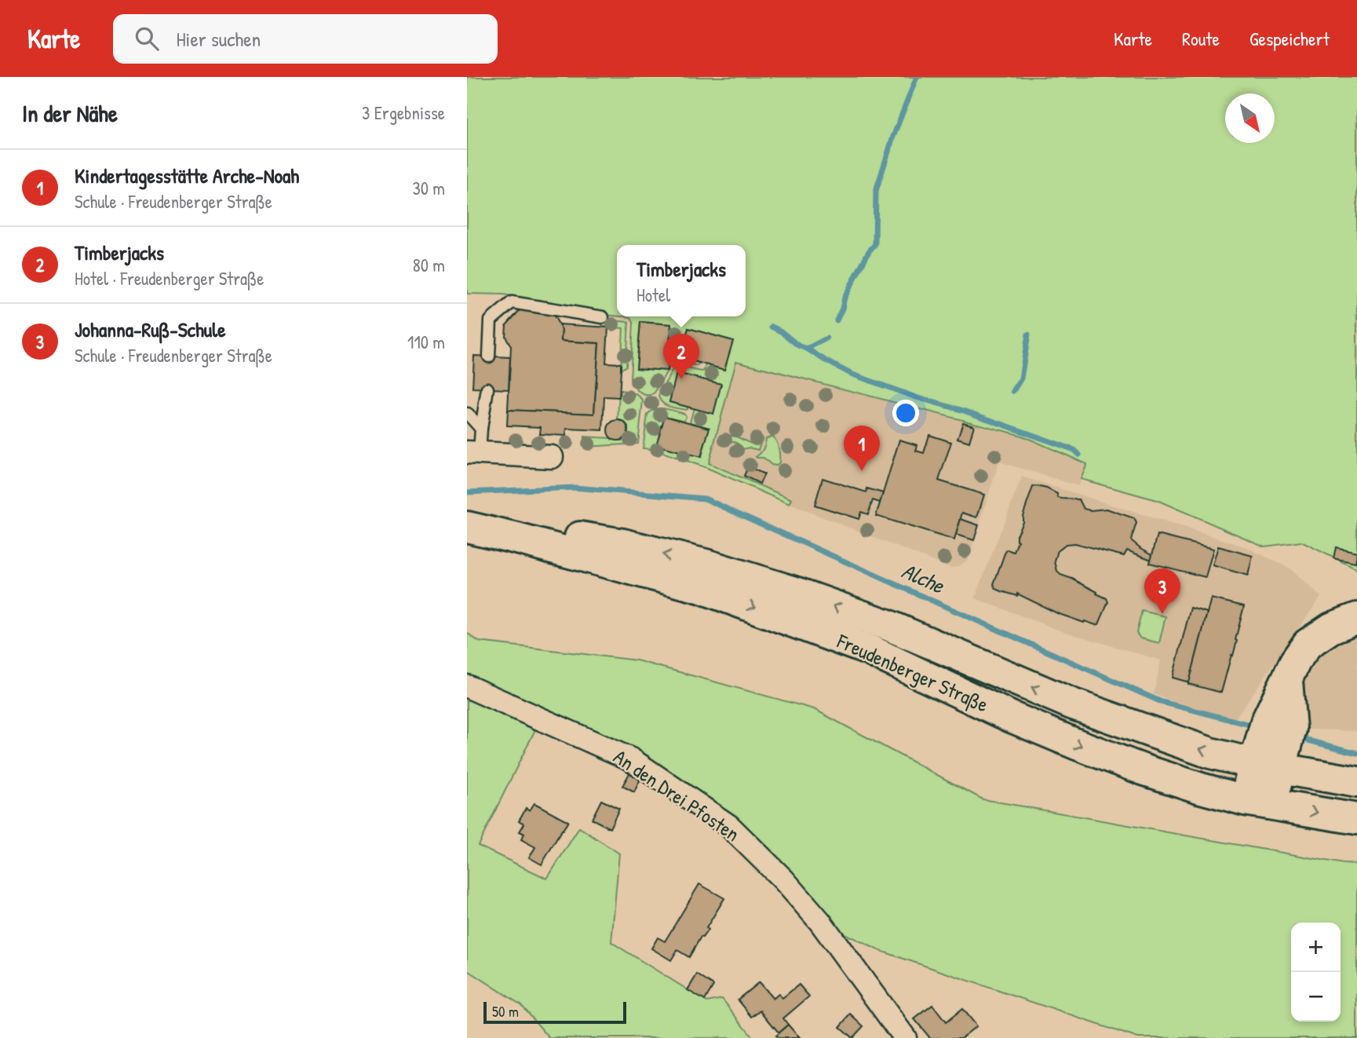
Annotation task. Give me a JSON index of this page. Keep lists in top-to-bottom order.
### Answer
{
  "streets": {
    "main road": ["Freudenberger Straße"],
    "street": ["An den Drei Pfosten"]
  },
  "water": ["Alche"],
  "scale_bar": "50 m",
  "north": "bottom right",
  "page": {
    "header": "Karte",
    "search": "Hier suchen",
    "nav": ["Karte", "Route", "Gespeichert"],
    "heading": ["In der Nähe", "3 Ergebnisse"],
    "list": [
      {
        "mark": "1",
        "name": "Kindertagesstätte Arche-Noah",
        "note": "Schule · Freudenberger Straße",
        "value": "30 m"
      },
      {
        "mark": "2",
        "name": "Timberjacks",
        "note": "Hotel · Freudenberger Straße",
        "value": "80 m"
      },
      {
        "mark": "3",
        "name": "Johanna-Ruß-Schule",
        "note": "Schule · Freudenberger Straße",
        "value": "110 m"
      }
    ],
    "popup": ["Timberjacks", "Hotel"],
    "pins": ["2", "1", "3"],
    "map_buttons": ["+", "−"],
    "scale": "50 m"
  }
}
